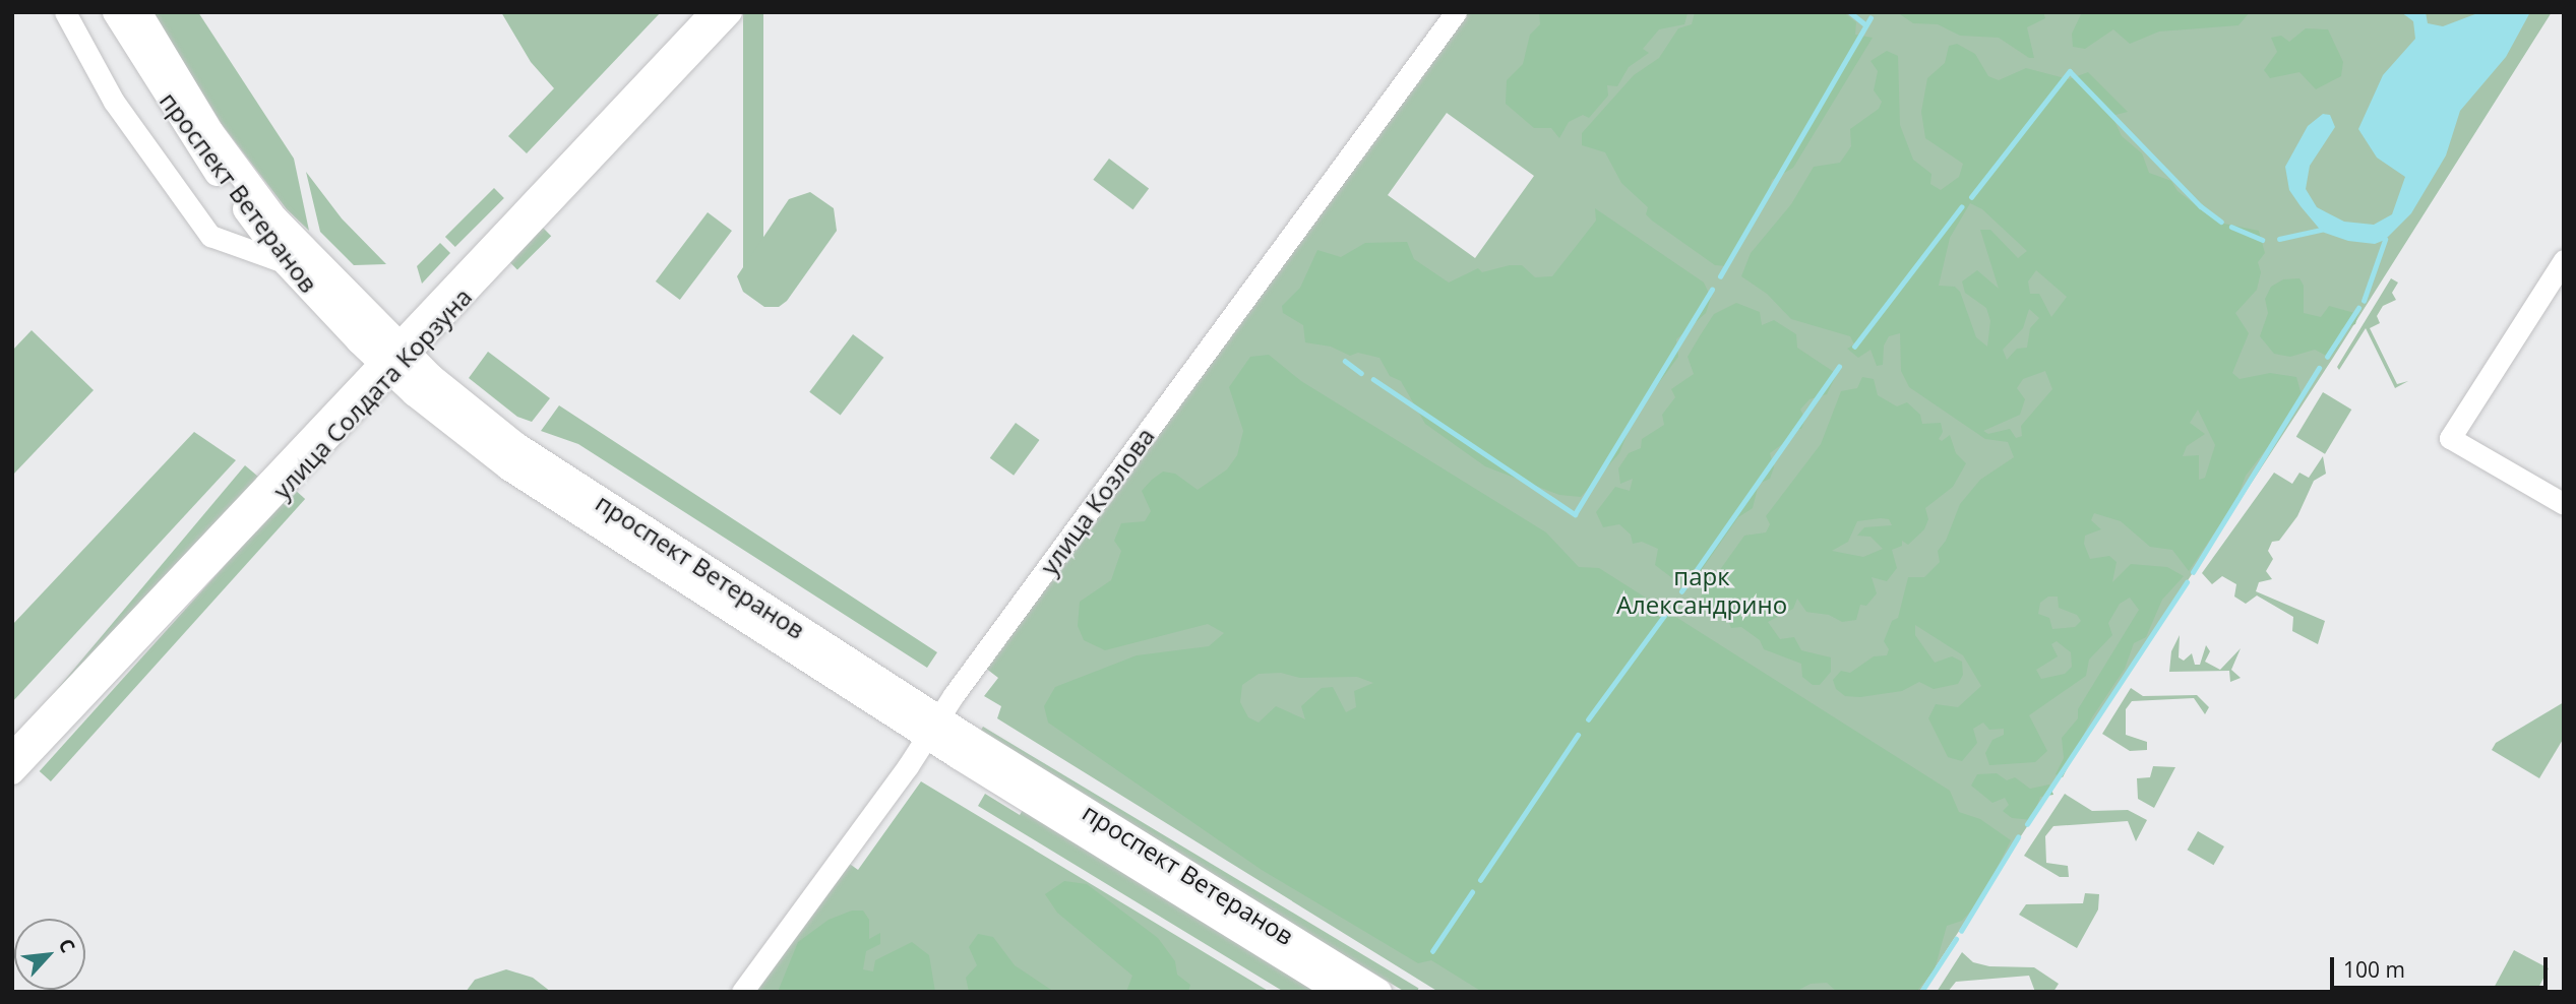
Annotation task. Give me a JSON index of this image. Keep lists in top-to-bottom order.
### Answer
{
  "streets": {
    "main road": ["проспект Ветеранов"],
    "street": ["улица Солдата Корзуна", "улица Козлова"]
  },
  "crossings": [
    ["проспект Ветеранов", "улица Солдата Корзуна"],
    ["проспект Ветеранов", "улица Козлова"]
  ],
  "parks": ["парк Александрино"],
  "scale_bar": "100 m",
  "north": "top right"
}
